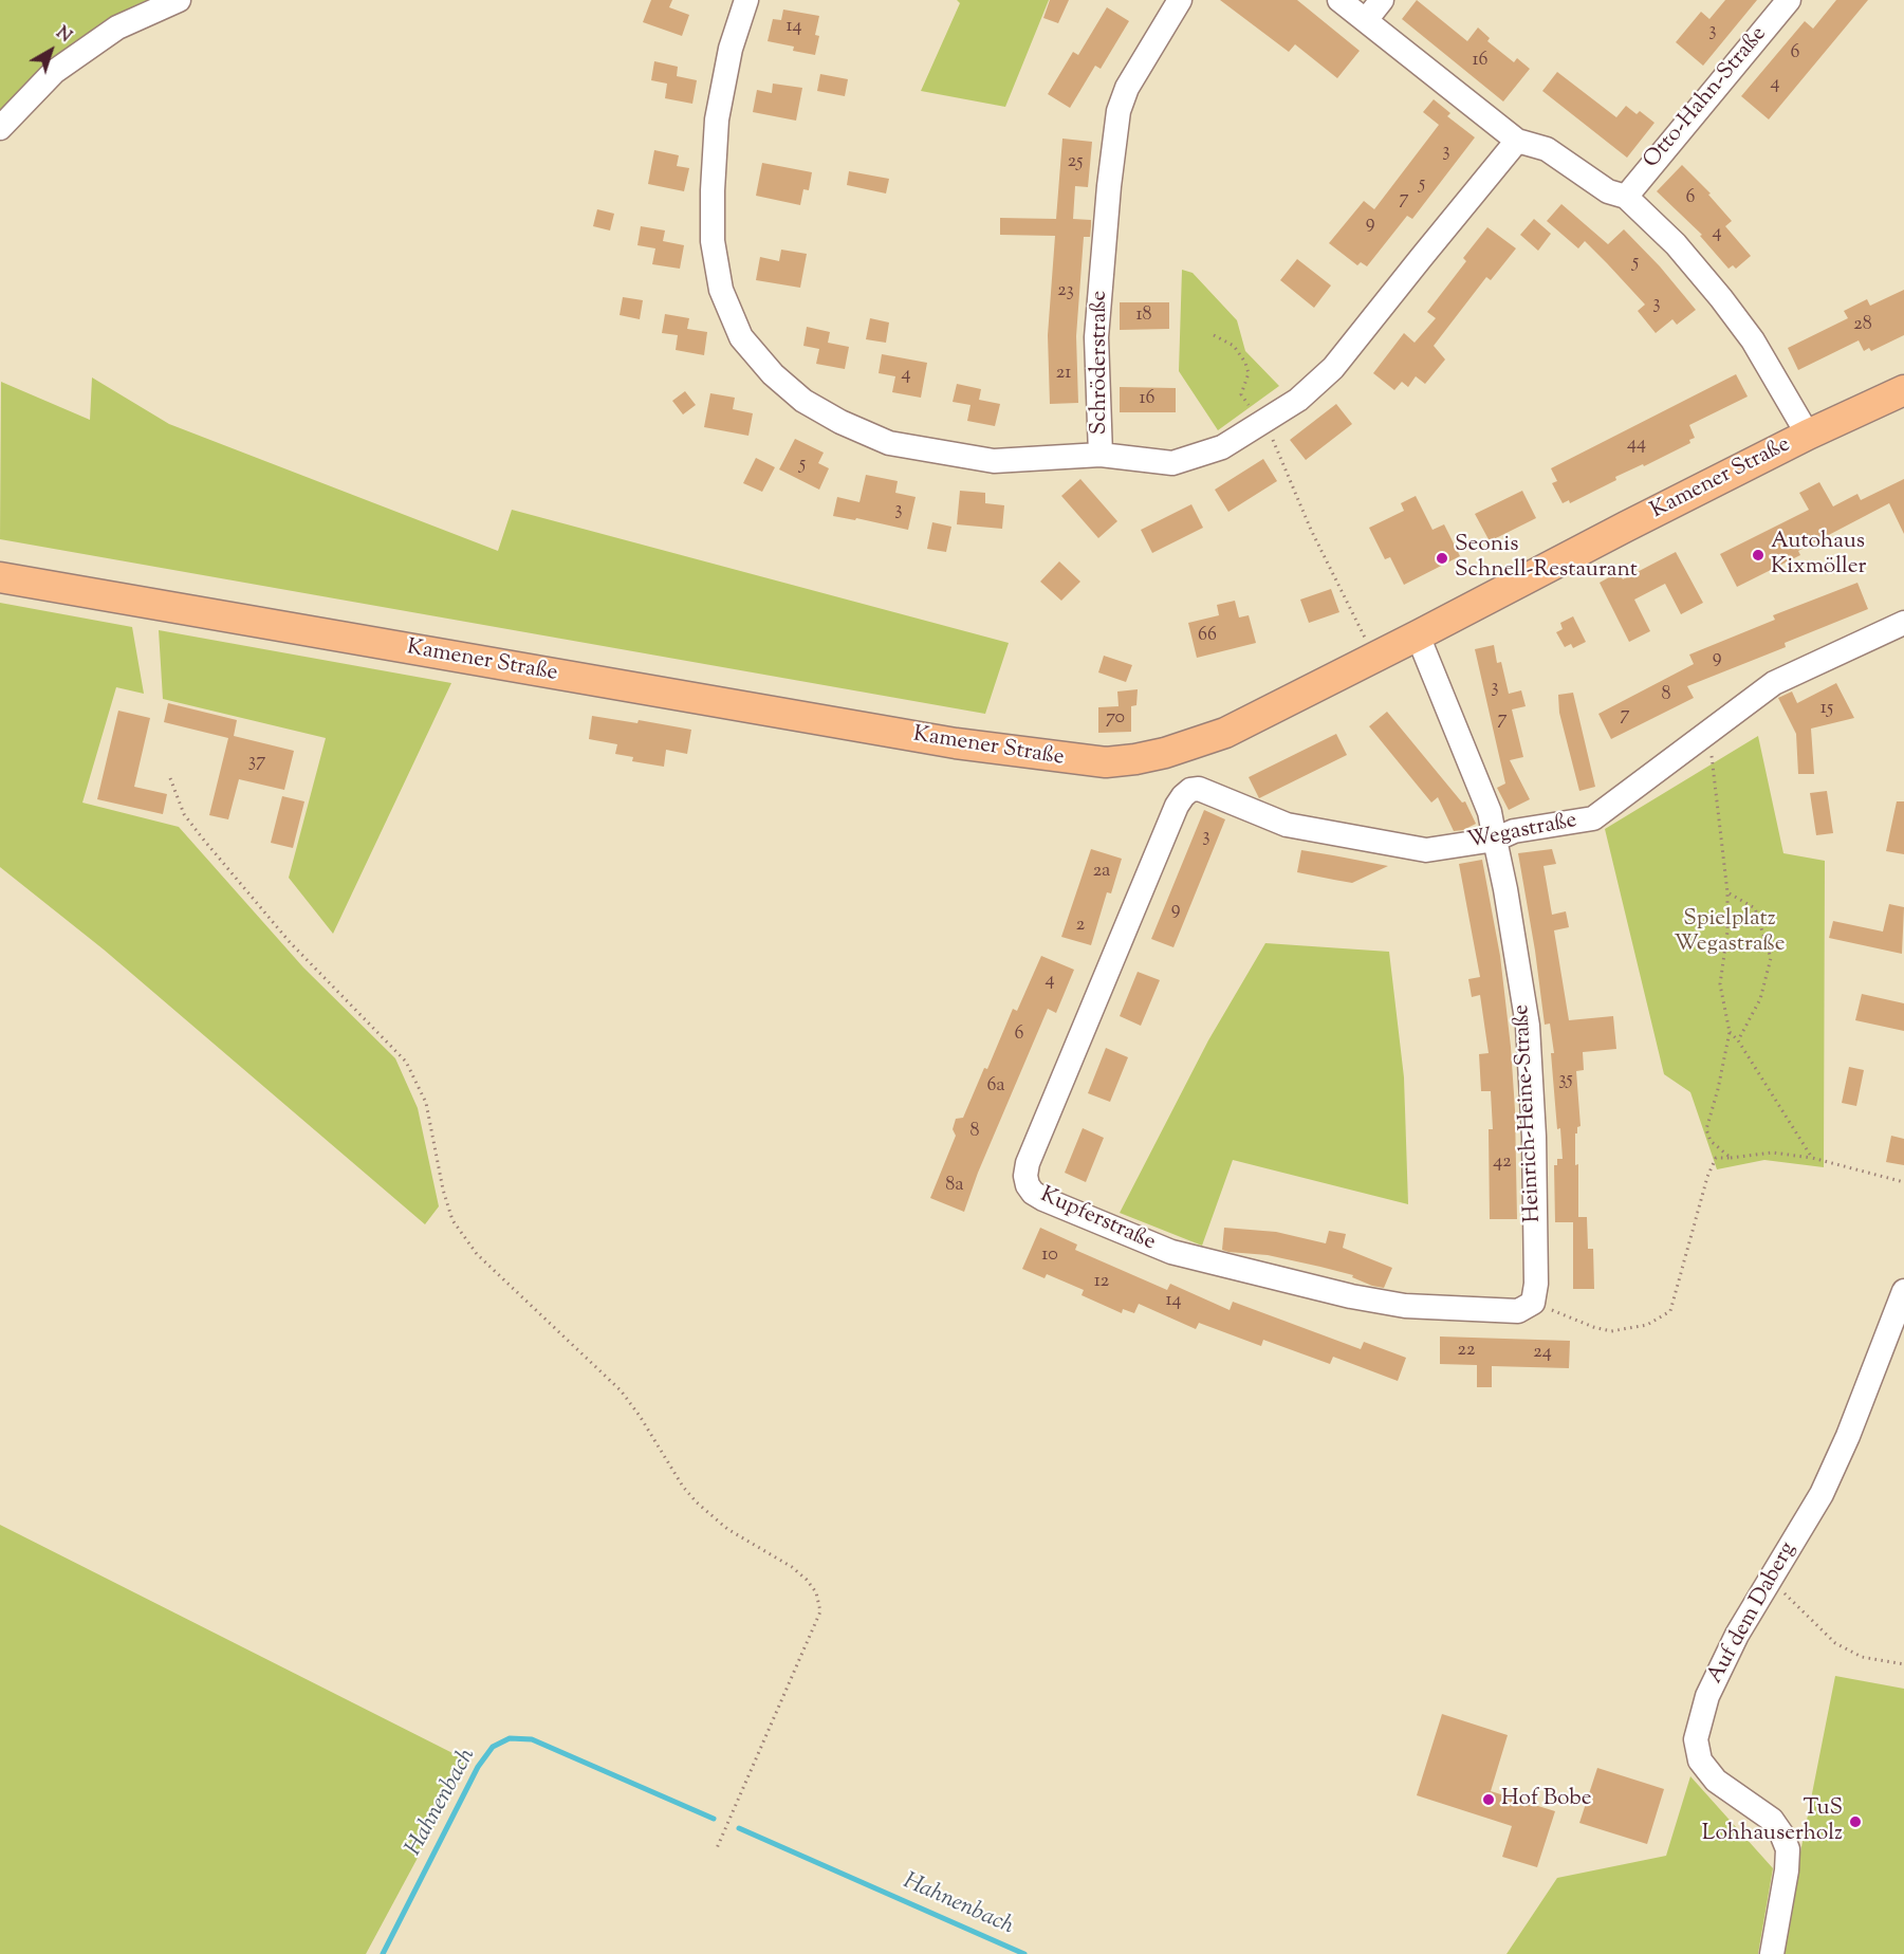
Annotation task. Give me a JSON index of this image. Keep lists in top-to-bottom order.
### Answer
{
  "streets": {
    "main road": ["Kamener Straße"],
    "street": [
      "Otto-Hahn-Straße",
      "Schröderstraße",
      "Wegastraße",
      "Heinrich-Heine-Straße",
      "Kupferstraße",
      "Auf dem Daberg"
    ]
  },
  "crossings": [
    ["Kamener Straße", "Heinrich-Heine-Straße"],
    ["Wegastraße", "Heinrich-Heine-Straße"],
    ["Wegastraße", "Kupferstraße"],
    ["Heinrich-Heine-Straße", "Kupferstraße"]
  ],
  "water": ["Hahnenbach"],
  "parks": ["Spielplatz Wegastraße"],
  "places": [
    "Autohaus Kixmöller",
    "Seonis Schnell-Restaurant",
    "Hof Bobe",
    "TuS Lohhauserholz"
  ],
  "house_numbers": [
    "14",
    "3",
    "6",
    "16",
    "4",
    "3",
    "25",
    "5",
    "6",
    "7",
    "9",
    "4",
    "5",
    "23",
    "3",
    "18",
    "28",
    "21",
    "4",
    "16",
    "44",
    "5",
    "3",
    "66",
    "9",
    "3",
    "8",
    "15",
    "7",
    "70",
    "7",
    "37",
    "3",
    "2a",
    "9",
    "2",
    "4",
    "6",
    "35",
    "6a",
    "8",
    "42",
    "8a",
    "10",
    "12",
    "14",
    "22",
    "24"
  ],
  "north": "top right"
}
